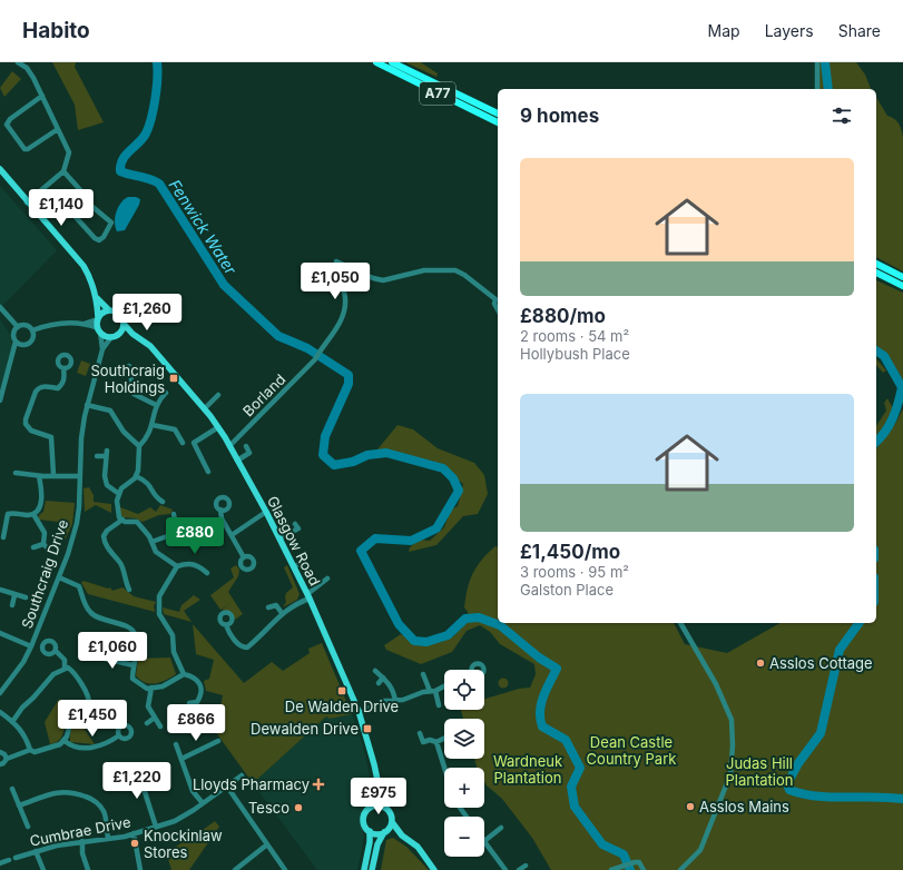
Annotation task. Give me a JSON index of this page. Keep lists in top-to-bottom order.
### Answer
{
  "streets": {
    "highway": ["A77"],
    "main road": ["Glasgow Road"],
    "street": ["Borland", "Southcraig Drive", "Cumbrae Drive"]
  },
  "crossings": [
    ["Borland", "Glasgow Road"],
    ["Glasgow Road", "Southcraig Drive"]
  ],
  "water": ["Fenwick Water"],
  "parks": ["Dean Castle Country Park", "Wardneuk Plantation", "Judas Hill Plantation"],
  "places": {
    "transit": ["Southcraig Holdings", "De Walden Drive", "Dewalden Drive"],
    "other": [
      "Asslos Cottage",
      "Asslos Mains",
      "Tesco",
      "Knockinlaw Stores"
    ],
    "health": ["Lloyds Pharmacy"]
  },
  "page": {
    "header": "Habito",
    "nav": ["Map", "Layers", "Share"],
    "heading": "9 homes",
    "list": [
      {
        "name": "£880/mo",
        "note": "2 rooms · 54 m² · Hollybush Place"
      },
      {
        "name": "£1,450/mo",
        "note": "3 rooms · 95 m² · Galston Place"
      }
    ],
    "price": [
      "£1,140",
      "£1,050",
      "£1,260",
      "£880",
      "£1,060",
      "£1,450",
      "£866",
      "£1,220",
      "£975"
    ],
    "map_buttons": ["+", "−"]
  }
}
